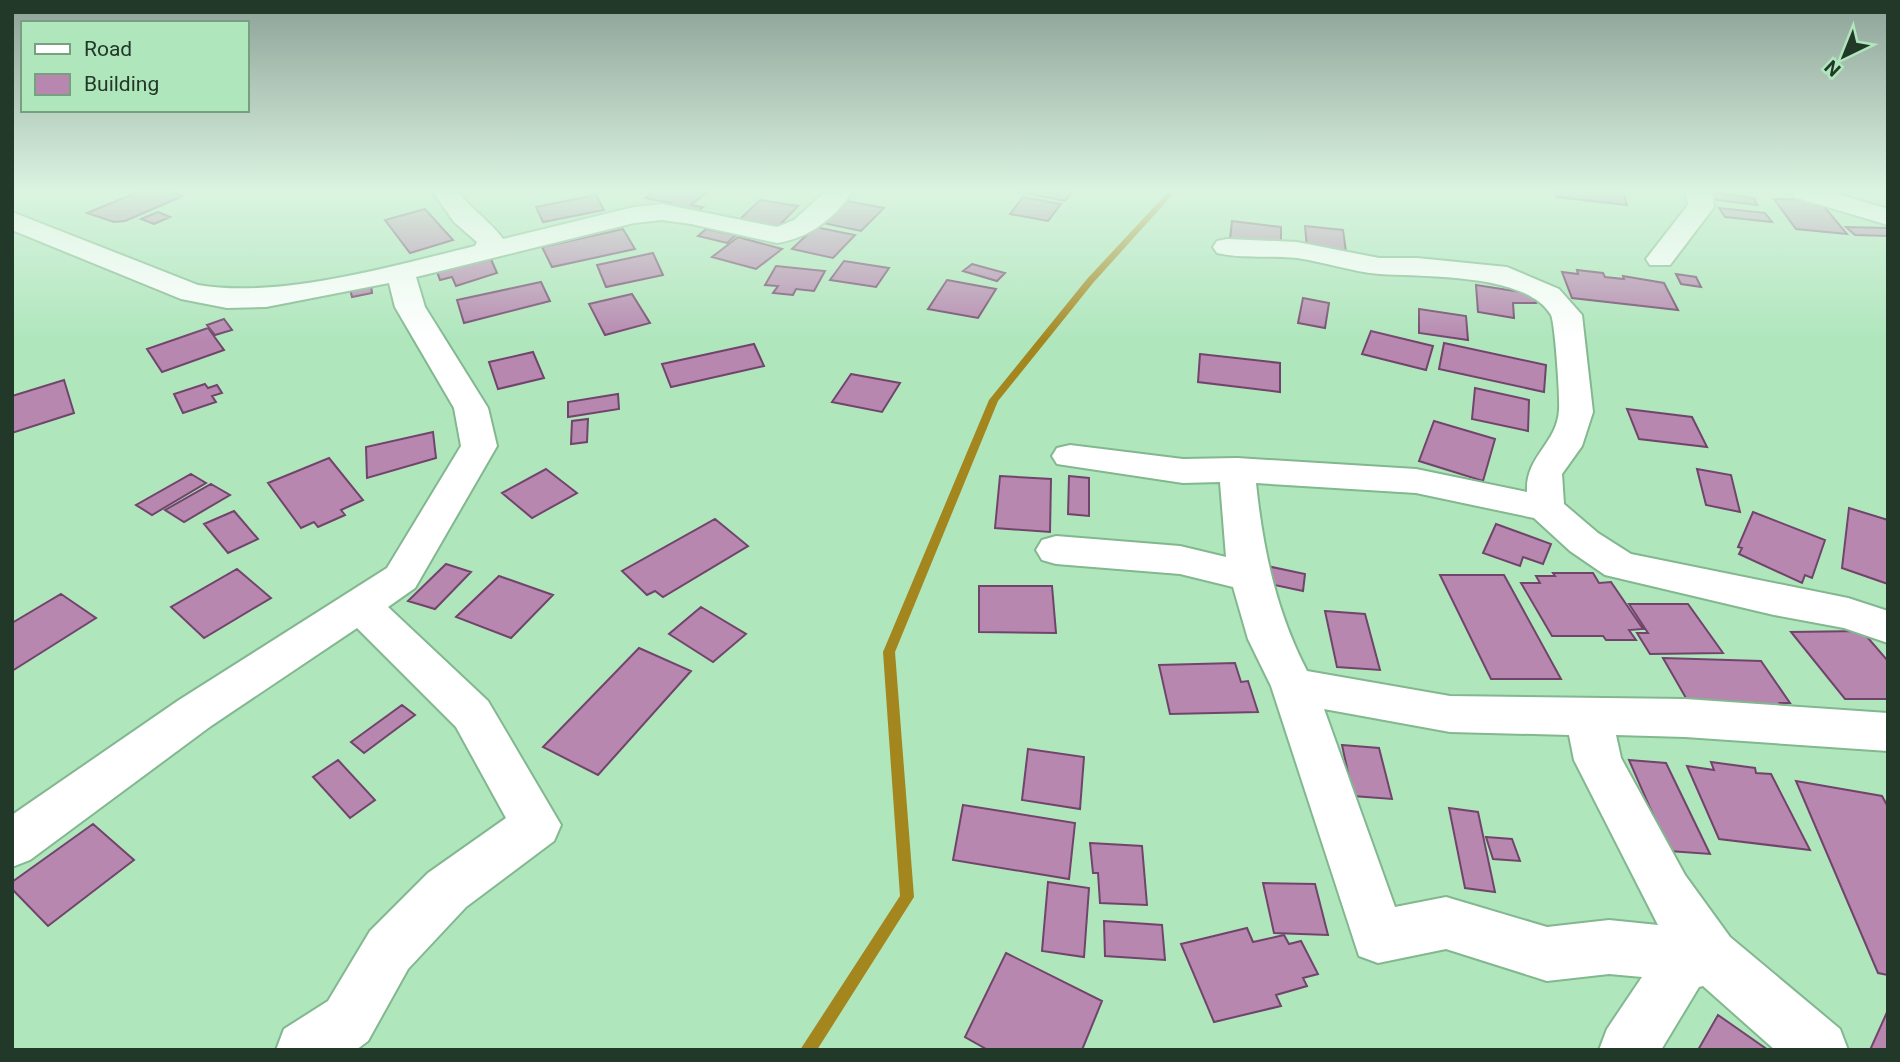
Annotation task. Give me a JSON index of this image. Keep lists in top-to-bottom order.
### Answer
{
  "legend": ["Road", "Building"],
  "north": "bottom left"
}
